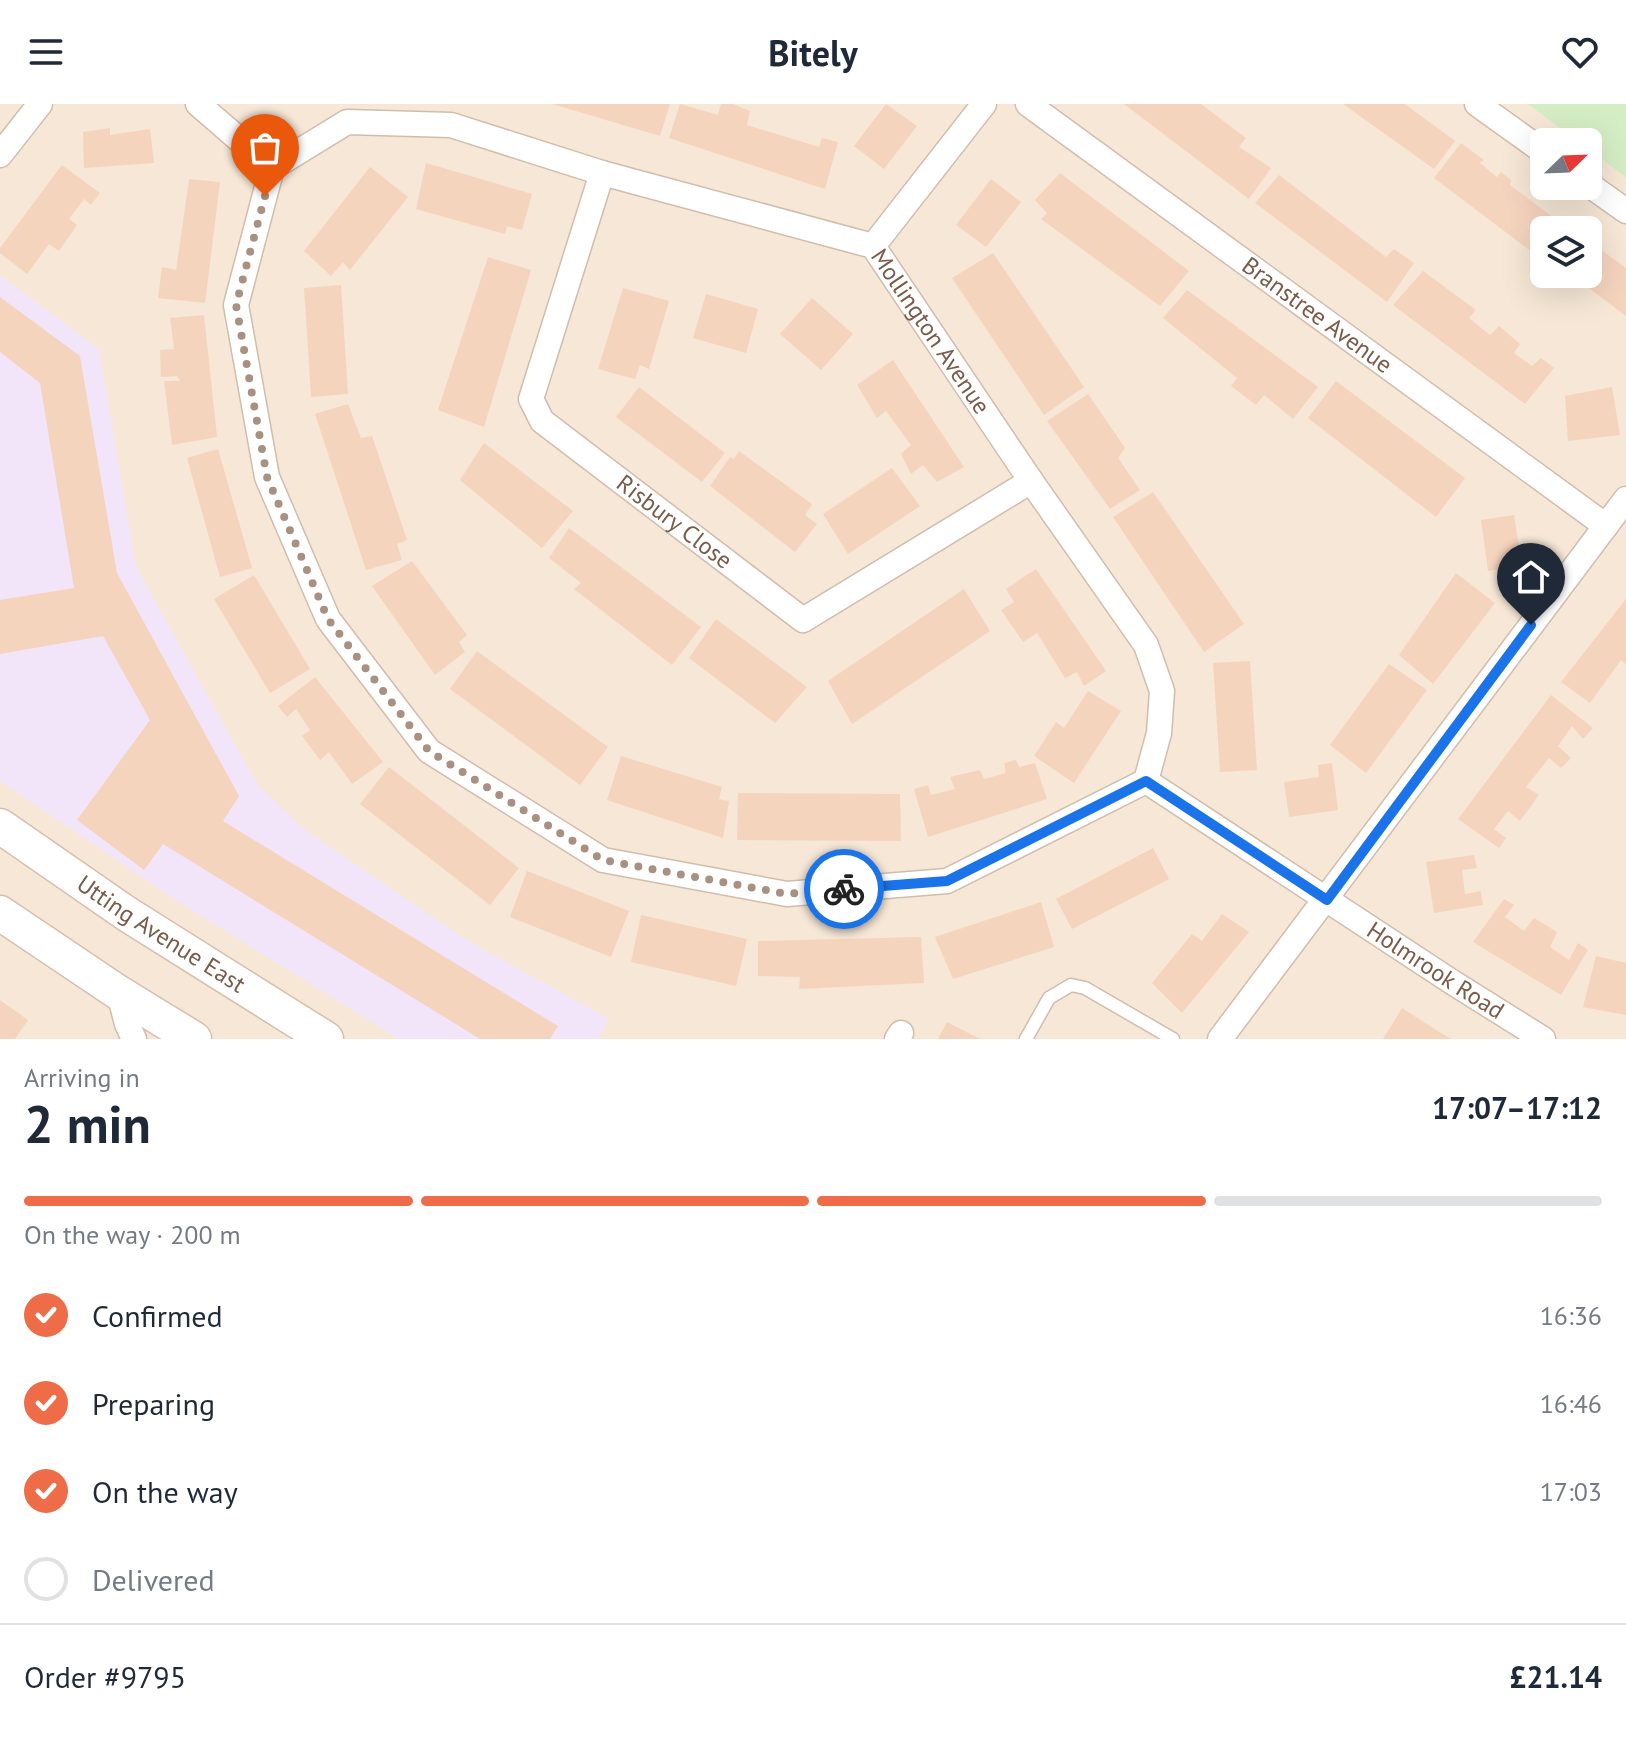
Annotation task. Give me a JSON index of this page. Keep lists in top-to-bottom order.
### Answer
{
  "streets": {
    "street": [
      "Branstree Avenue",
      "Mollington Avenue",
      "Risbury Close",
      "Utting Avenue East",
      "Holmrook Road"
    ]
  },
  "crossings": [
    ["Mollington Avenue", "Risbury Close"]
  ],
  "north": "top right",
  "page": {
    "header": "Bitely",
    "heading": ["2 min", "Arriving in", "17:07–17:12"],
    "panel": ["Order #9795", "£21.14"],
    "bar": "On the way · 200 m",
    "list": [
      ["Confirmed", "16:36"],
      ["Preparing", "16:46"],
      ["On the way", "17:03"],
      "Delivered"
    ]
  }
}
